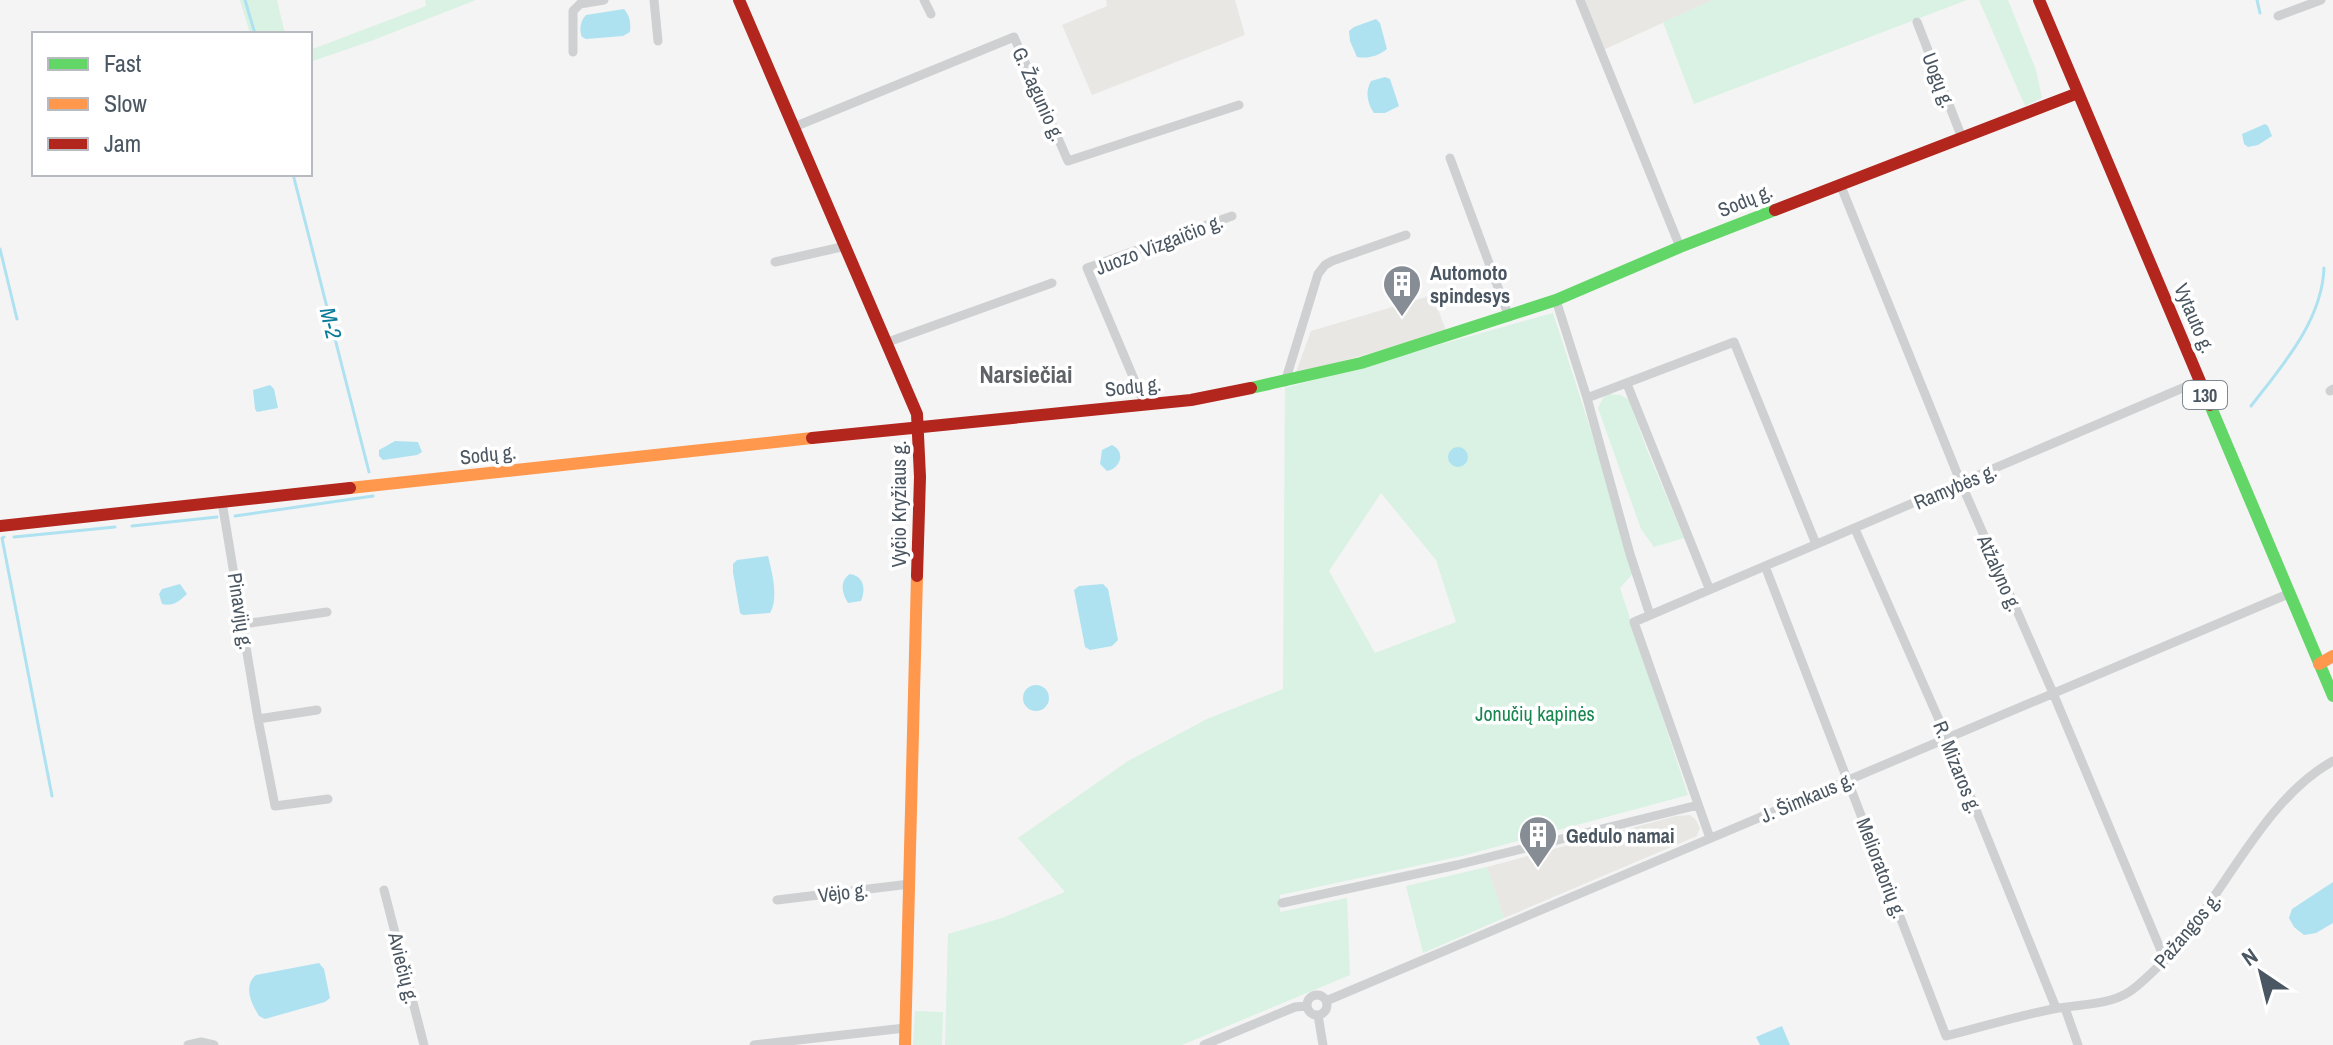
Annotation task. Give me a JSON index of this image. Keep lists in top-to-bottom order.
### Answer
{
  "streets": {
    "main road": [
      "Sodų g.",
      "Vytauto g.",
      "130",
      "Vyčio Kryžiaus g."
    ],
    "street": [
      "Uogų g.",
      "G. Žagunio g.",
      "Juozo Vizgaičio g.",
      "Ramybės g.",
      "Atžalyno g.",
      "Pinavijų g.",
      "R. Mizaros g.",
      "J. Šimkaus g.",
      "Melioratorių g.",
      "Vėjo g.",
      "Pažangos g.",
      "Aviečių g."
    ]
  },
  "crossings": [
    ["Uogų g.", "Sodų g."],
    ["G. Žagunio g.", "Vyčio Kryžiaus g."],
    ["Sodų g.", "Juozo Vizgaičio g."],
    ["Sodų g.", "Vytauto g."],
    ["Sodų g.", "Vyčio Kryžiaus g."],
    ["Sodų g.", "Atžalyno g."],
    ["Sodų g.", "Pinavijų g."],
    ["Vytauto g.", "Ramybės g."],
    ["Vytauto g.", "J. Šimkaus g."],
    ["Ramybės g.", "Atžalyno g."],
    ["Ramybės g.", "R. Mizaros g."],
    ["Ramybės g.", "Melioratorių g."],
    ["Vyčio Kryžiaus g.", "Vėjo g."],
    ["Atžalyno g.", "J. Šimkaus g."],
    ["Atžalyno g.", "Pažangos g."],
    ["R. Mizaros g.", "J. Šimkaus g."],
    ["R. Mizaros g.", "Pažangos g."],
    ["J. Šimkaus g.", "Melioratorių g."],
    ["Melioratorių g.", "Pažangos g."]
  ],
  "districts": ["Narsiečiai"],
  "water": ["M-2"],
  "parks": ["Jonučių kapinės"],
  "places": {
    "building": ["Automoto spindesys", "Gedulo namai"]
  },
  "legend": ["Fast", "Slow", "Jam"],
  "north": "top left"
}
